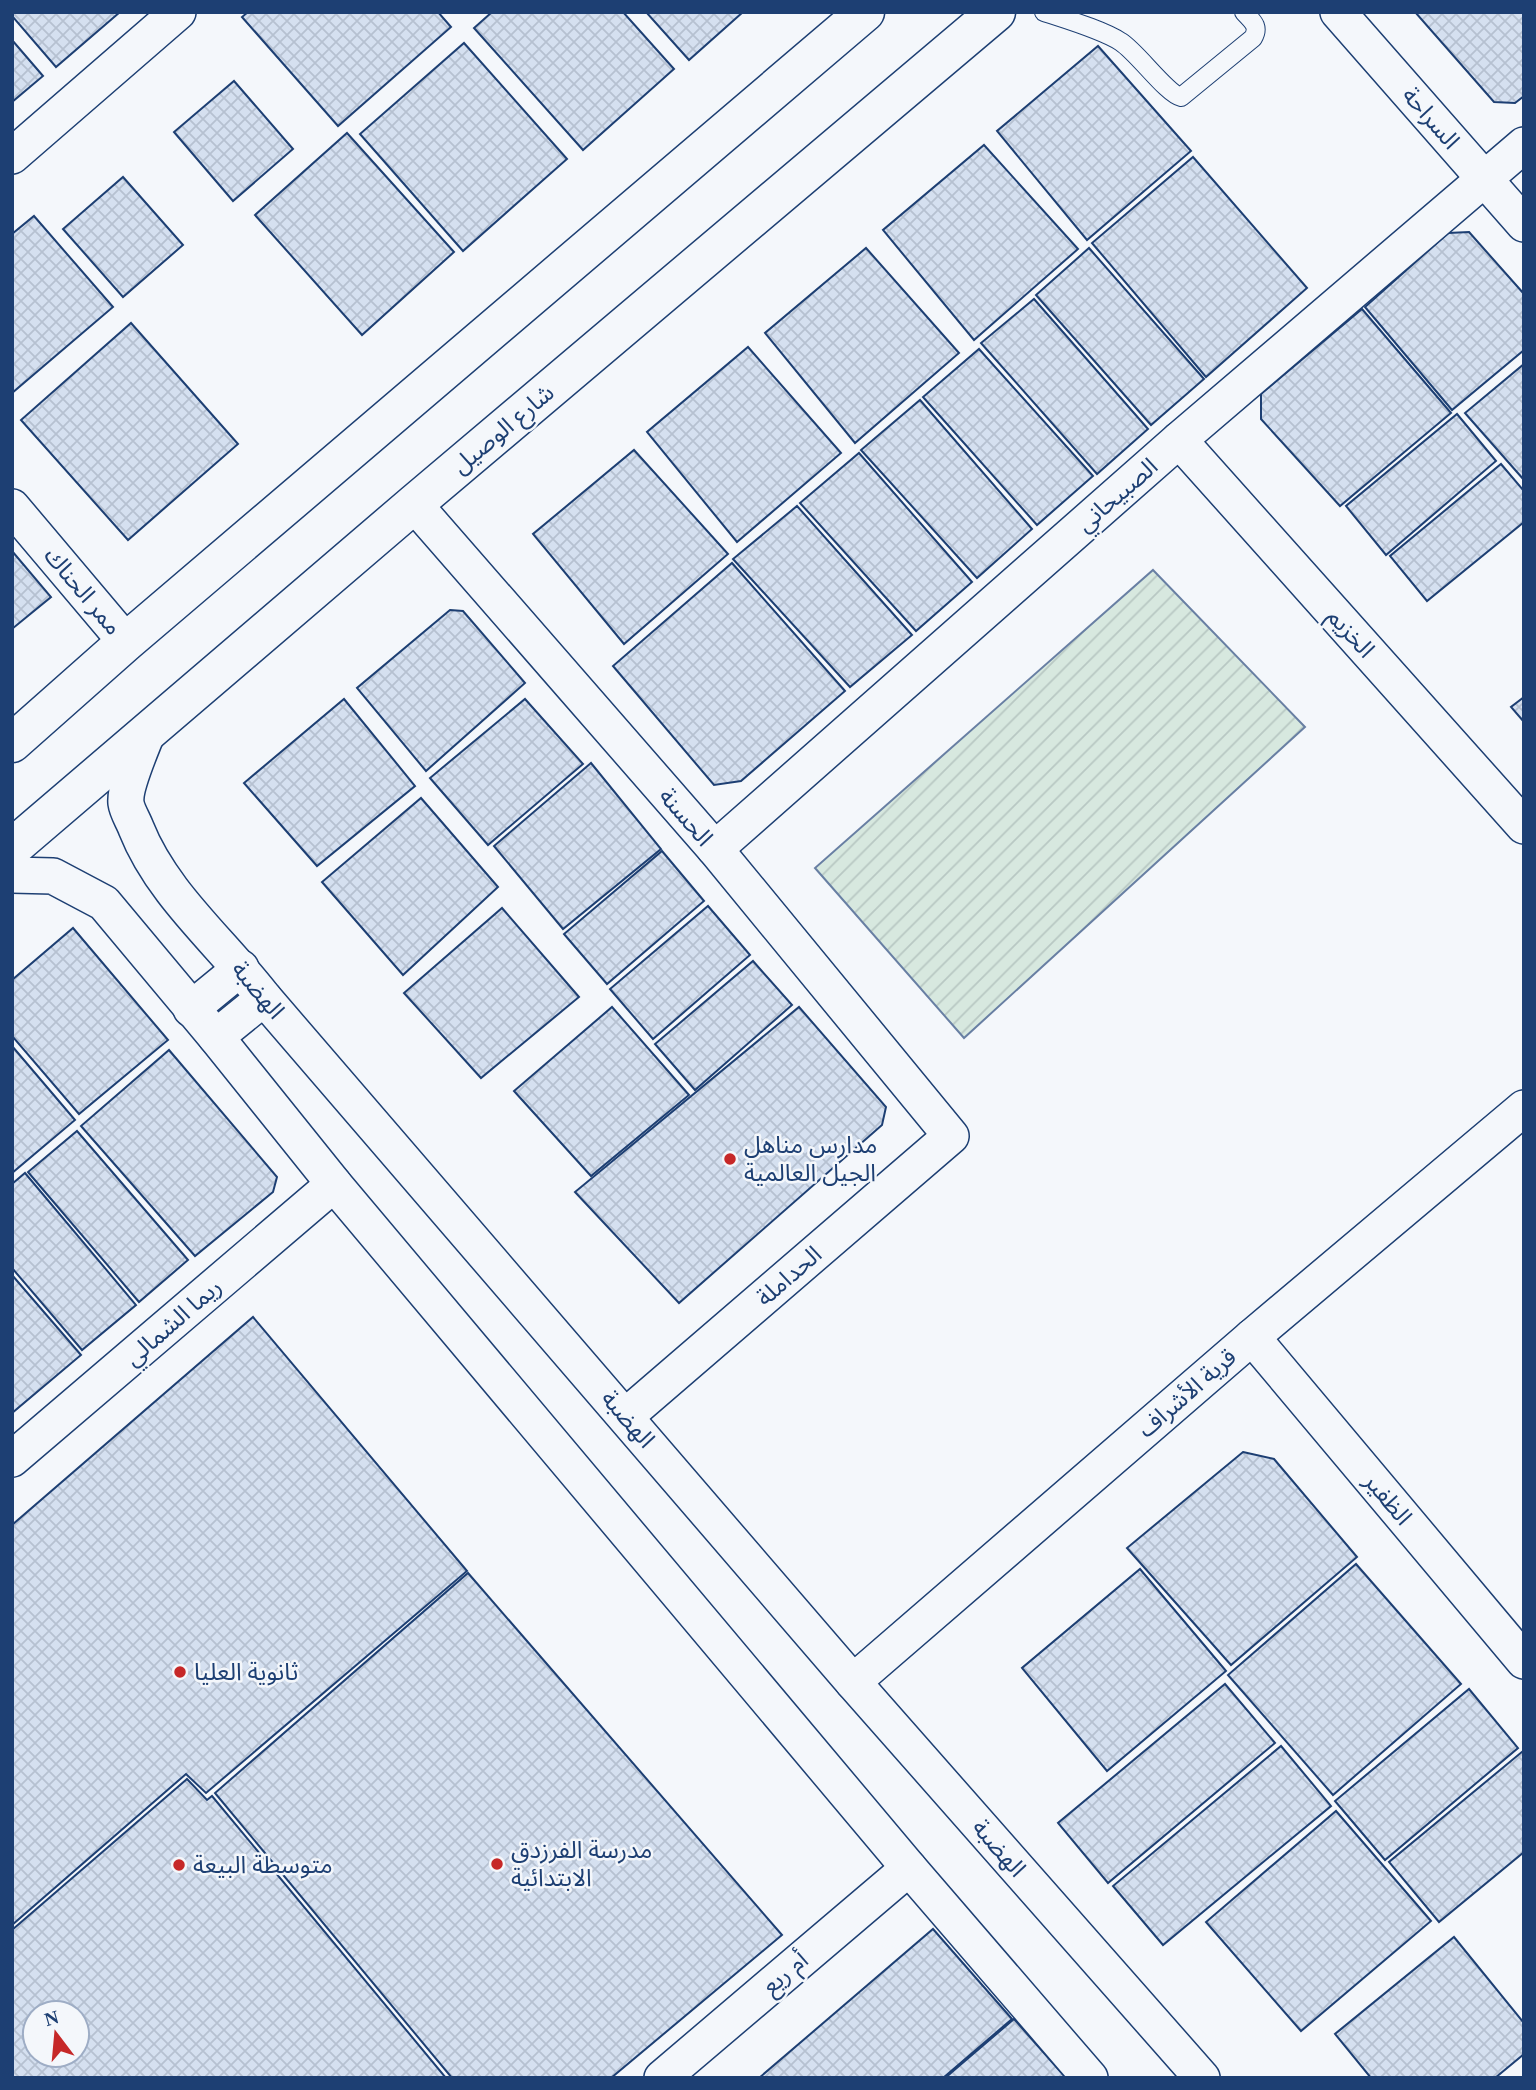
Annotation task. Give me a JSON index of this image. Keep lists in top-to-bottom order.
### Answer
{
  "streets": {
    "street": [
      "السراحة",
      "شارع الوصيل",
      "الصبيحاني",
      "ممر الحناك",
      "الخزيم",
      "الحسنة",
      "الهضبة",
      "الحداملة",
      "ريما الشمالي",
      "قرية الأشراف",
      "الظفير",
      "أم ريع"
    ]
  },
  "crossings": [
    ["السراحة", "الصبيحاني"],
    ["شارع الوصيل", "الحسنة"],
    ["شارع الوصيل", "الهضبة"],
    ["الصبيحاني", "الخزيم"],
    ["الصبيحاني", "الحسنة"],
    ["الحسنة", "الحداملة"],
    ["الهضبة", "الحداملة"],
    ["الهضبة", "قرية الأشراف"],
    ["قرية الأشراف", "الظفير"]
  ],
  "places": [
    "مدارس مناهل الجيل العالمية",
    "ثانوية العليا",
    "مدرسة الفرزدق الابتدائية",
    "متوسطة البيعة"
  ],
  "north": "top"
}
